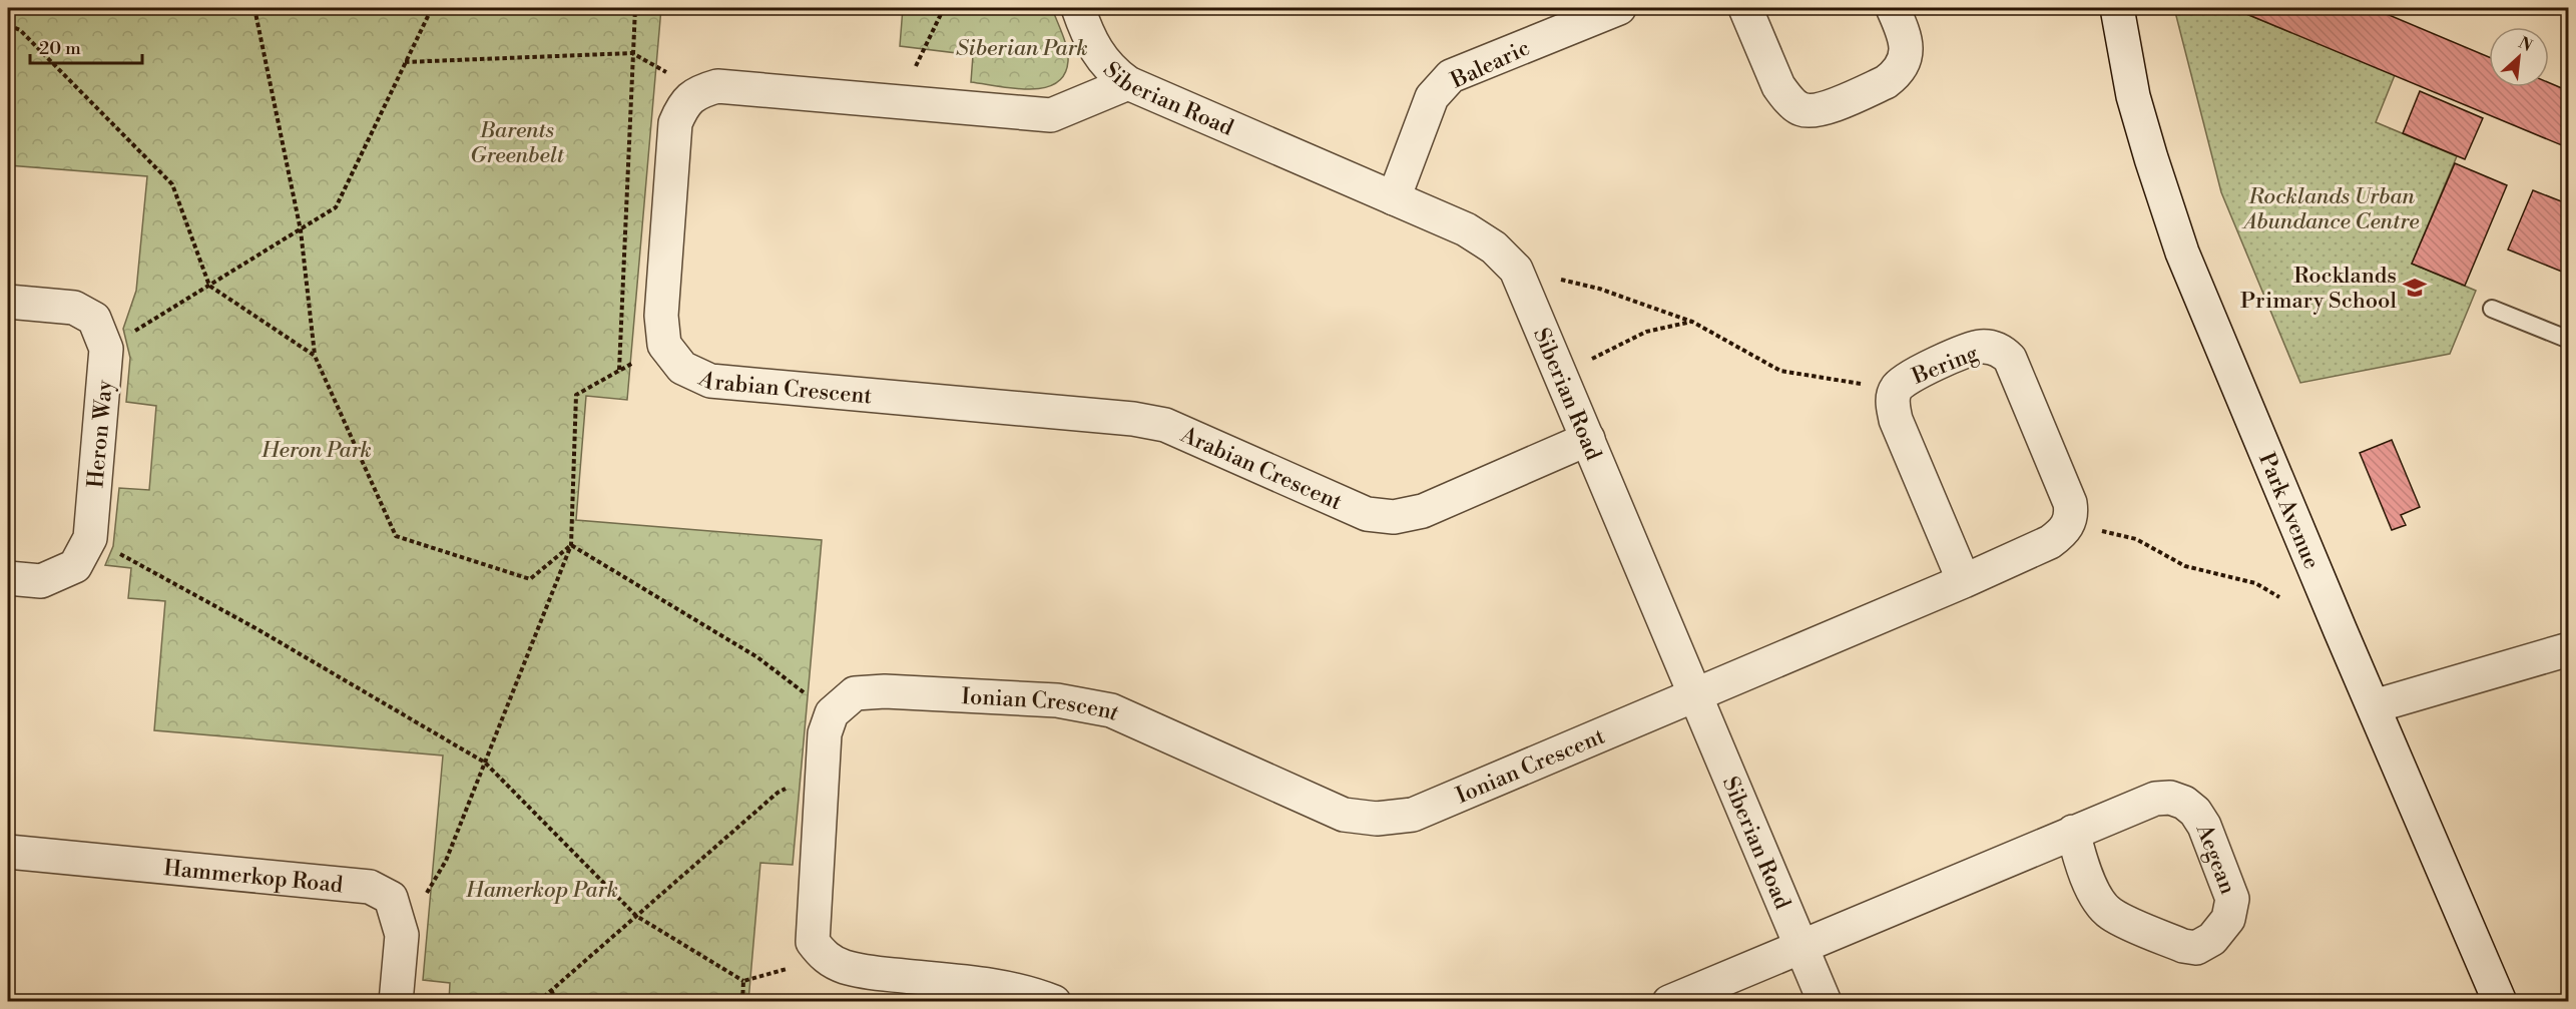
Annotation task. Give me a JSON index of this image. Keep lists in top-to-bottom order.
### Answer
{
  "streets": {
    "street": [
      "Balearic",
      "Siberian Road",
      "Bering",
      "Arabian Crescent",
      "Heron Way",
      "Park Avenue",
      "Ionian Crescent",
      "Aegean",
      "Hammerkop Road"
    ]
  },
  "crossings": [
    ["Balearic", "Siberian Road"],
    ["Siberian Road", "Arabian Crescent"],
    ["Siberian Road", "Ionian Crescent"],
    ["Siberian Road", "Aegean"]
  ],
  "parks": [
    "Siberian Park",
    "Barents Greenbelt",
    "Rocklands Urban Abundance Centre",
    "Heron Park",
    "Hamerkop Park"
  ],
  "places": {
    "school or university": ["Rocklands Primary School"]
  },
  "scale_bar": "20 m",
  "north": "top right"
}
